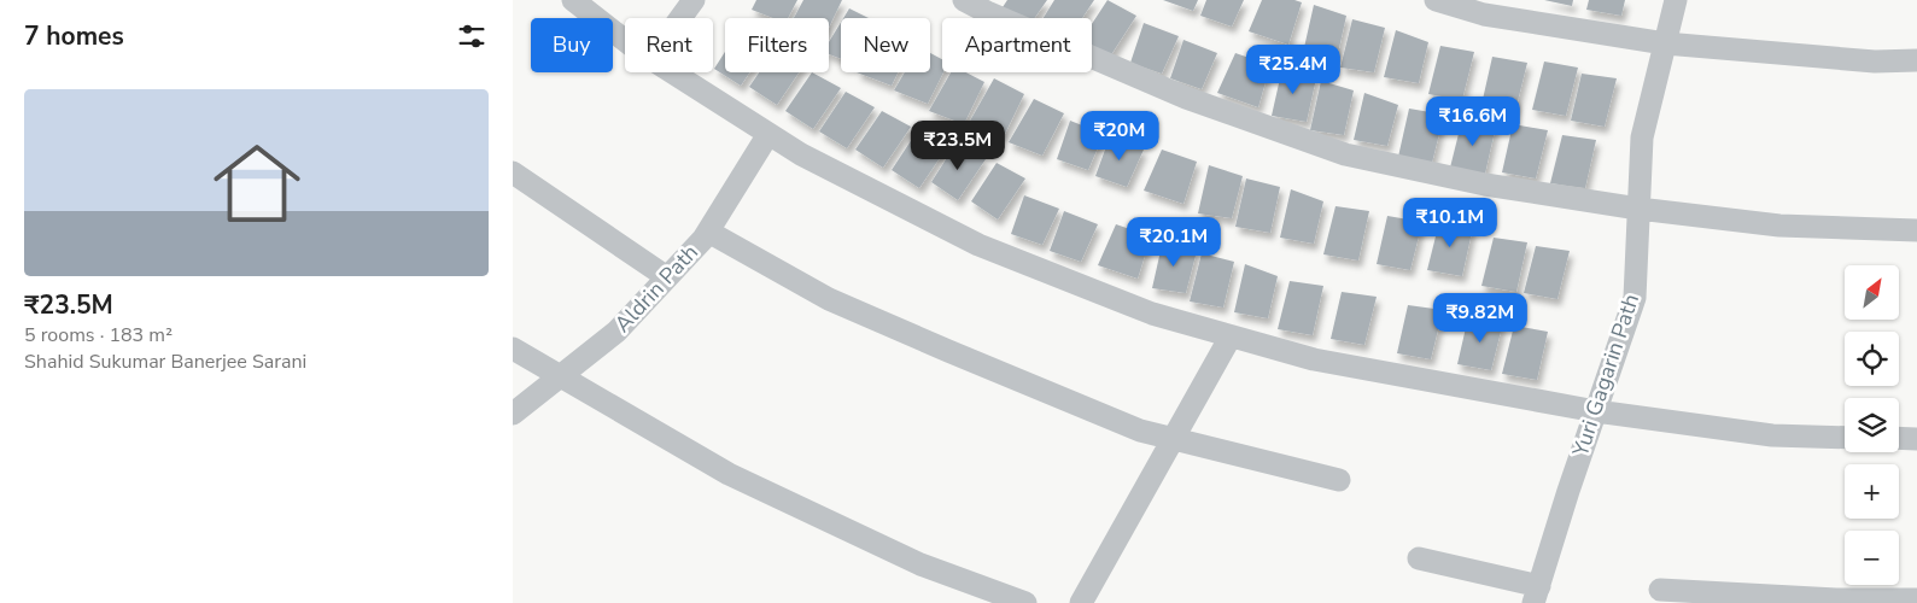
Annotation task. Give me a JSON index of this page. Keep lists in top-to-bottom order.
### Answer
{
  "streets": {
    "street": ["Aldrin Path", "Yuri Gagarin Path"]
  },
  "north": "top right",
  "page": {
    "heading": "7 homes",
    "chip": [
      "Buy",
      "Rent",
      "Filters",
      "New",
      "Apartment"
    ],
    "price": [
      "₹25.4M",
      "₹16.6M",
      "₹20M",
      "₹23.5M",
      "₹10.1M",
      "₹20.1M",
      "₹9.82M"
    ],
    "list": [
      {
        "name": "₹23.5M",
        "note": "5 rooms · 183 m² · Shahid Sukumar Banerjee Sarani"
      }
    ],
    "map_buttons": ["+", "−"]
  }
}
